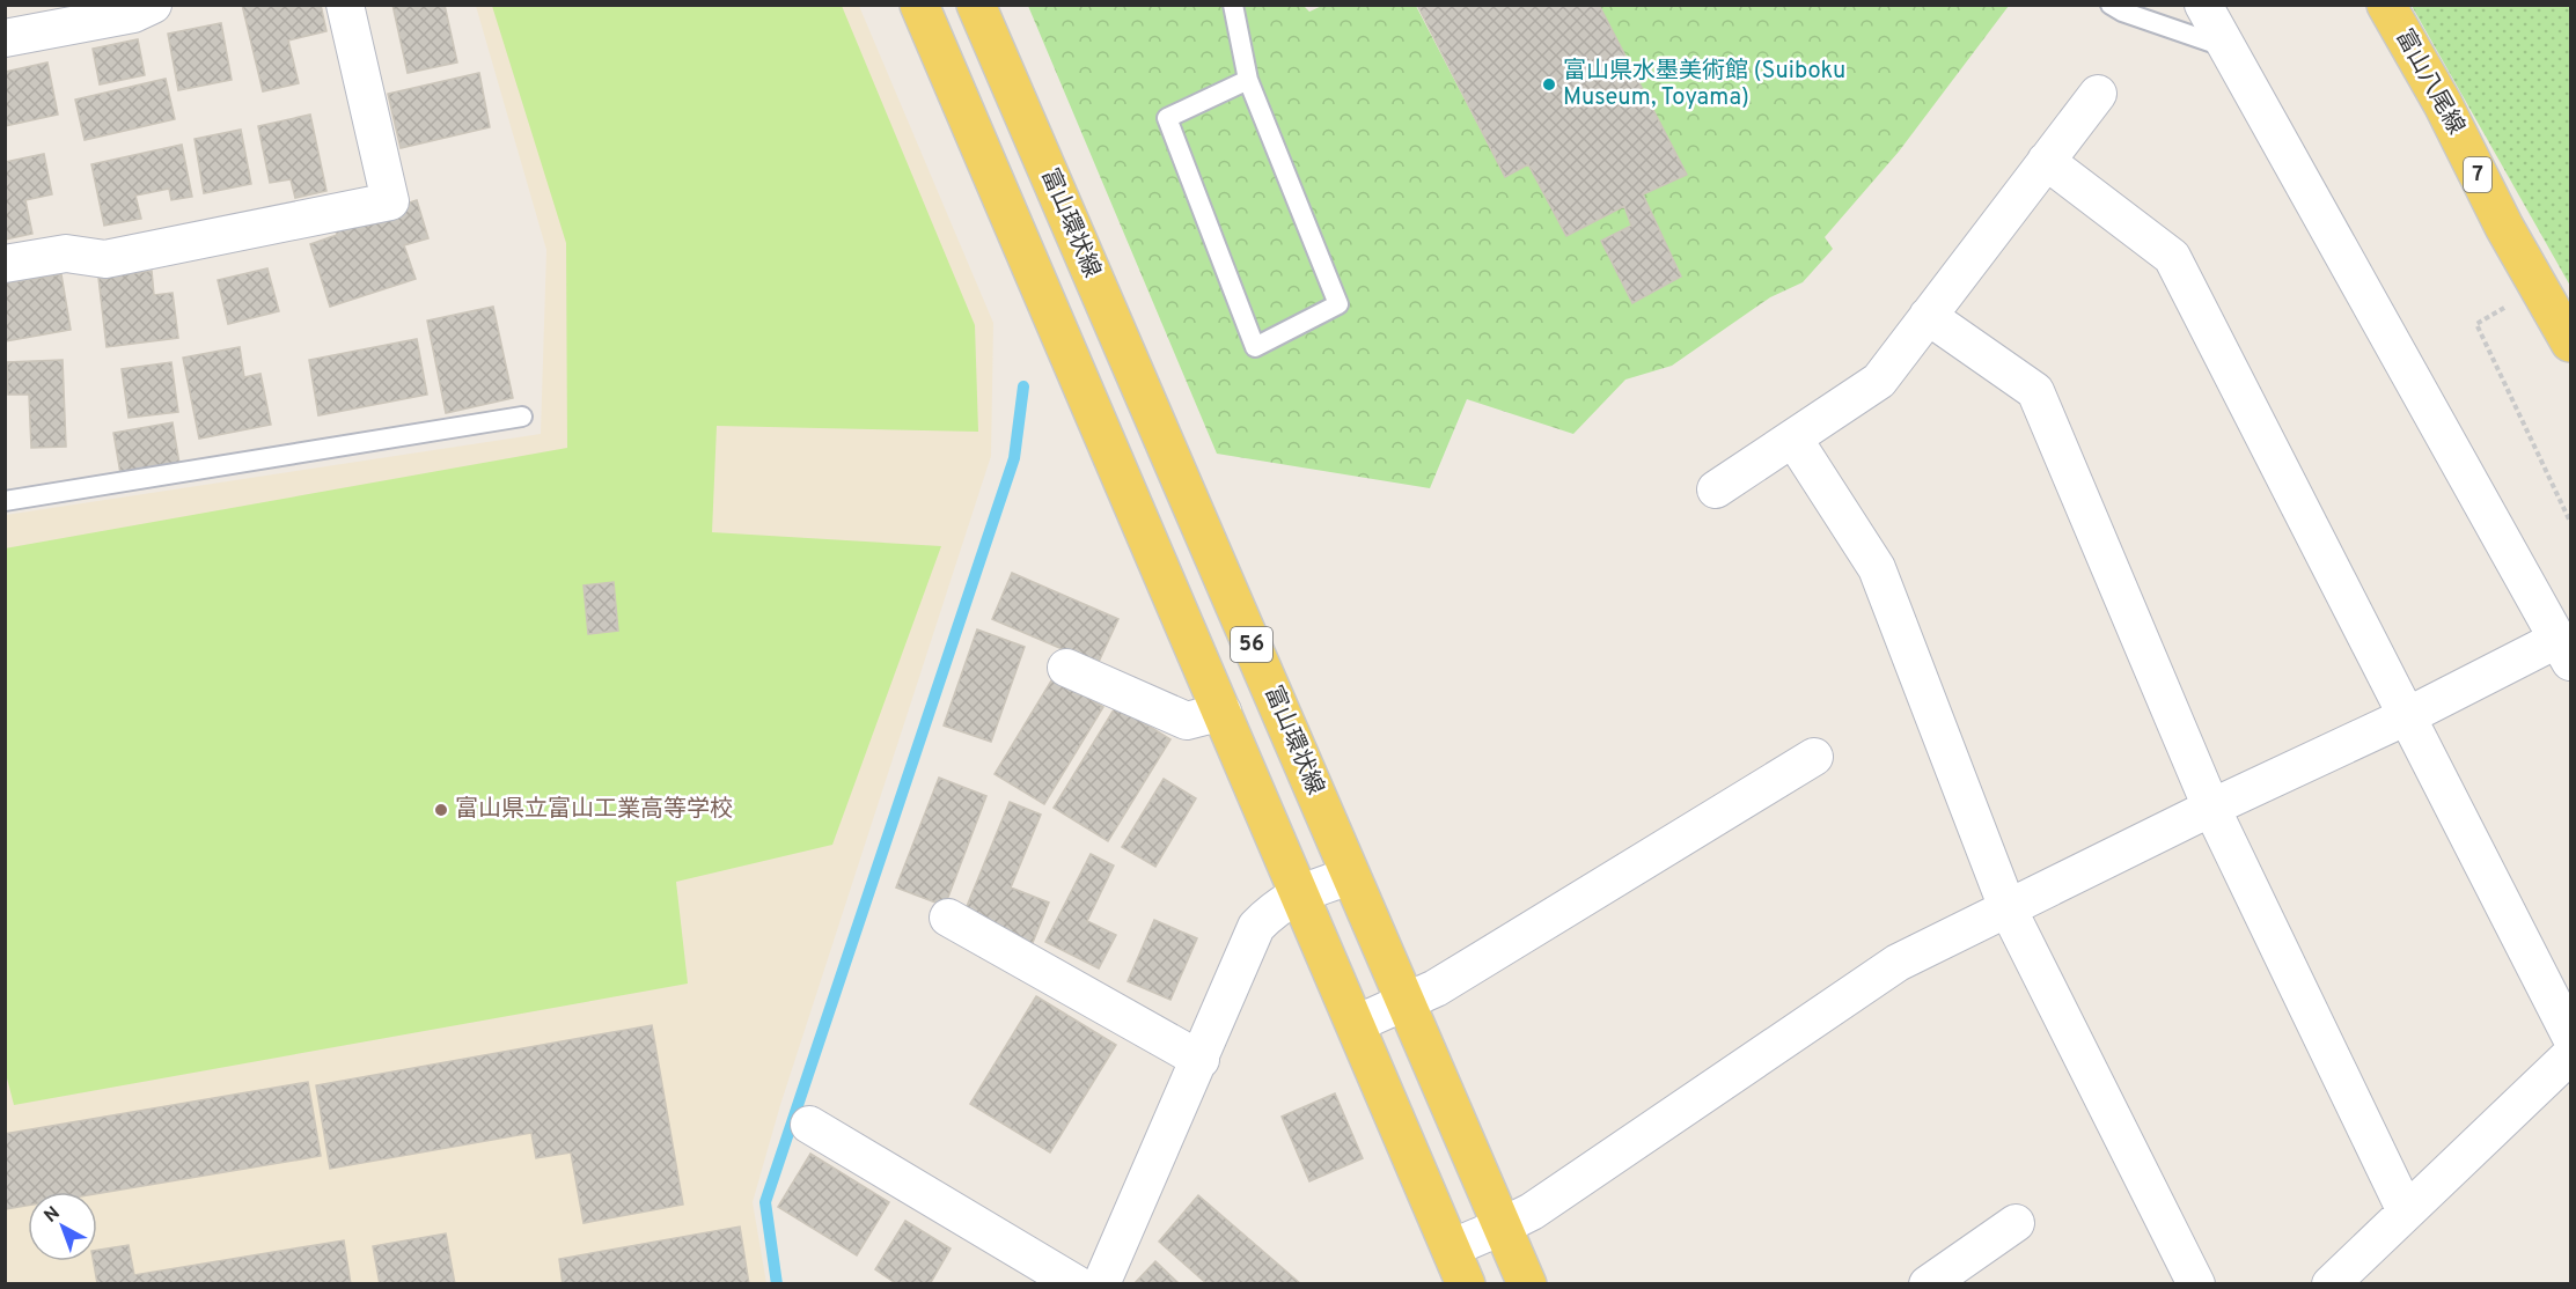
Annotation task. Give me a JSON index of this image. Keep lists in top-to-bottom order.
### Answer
{
  "streets": {
    "main road": [
      "富山八尾線",
      "7",
      "富山環状線",
      "56"
    ]
  },
  "places": ["富山県水墨美術館 (Suiboku Museum, Toyama)", "富山県立富山工業高等学校"],
  "north": "top left"
}
